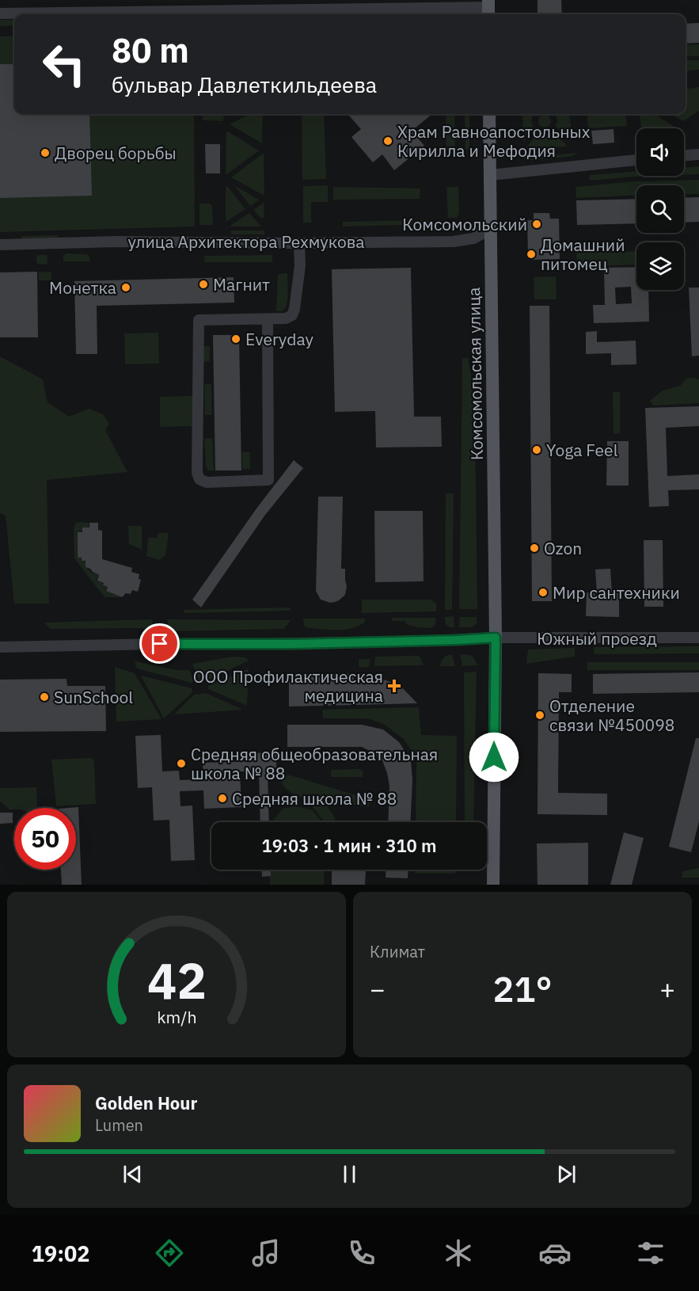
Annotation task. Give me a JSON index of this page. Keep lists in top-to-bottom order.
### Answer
{
  "streets": {
    "main road": ["Комсомольская улица"],
    "street": ["улица Архитектора Рехмукова", "Южный проезд"]
  },
  "crossings": [
    ["улица Архитектора Рехмукова", "Комсомольская улица"],
    ["Комсомольская улица", "Южный проезд"]
  ],
  "places": {
    "other": [
      "Храм Равноапостольных Кирилла и Мефодия",
      "Дворец борьбы",
      "Комсомольский",
      "Домашний питомец",
      "Магнит",
      "Монетка",
      "Everyday",
      "Yoga Feel",
      "Ozon",
      "Мир сантехники",
      "SunSchool",
      "Отделение связи №450098",
      "Средняя общеобразовательная школа № 88",
      "Средняя школа № 88"
    ],
    "health": ["ООО Профилактическая медицина"]
  },
  "page": {
    "turn": ["80 m", "бульвар Давлеткильдеева"],
    "limit": "50",
    "trip": "19:03 · 1 мин · 310 m",
    "tile": "Климат",
    "heat": ["−", "21°", "+"],
    "song": ["Golden Hour", "Lumen"],
    "tabs": "19:02",
    "gauge": ["42", "km/h"]
  }
}
